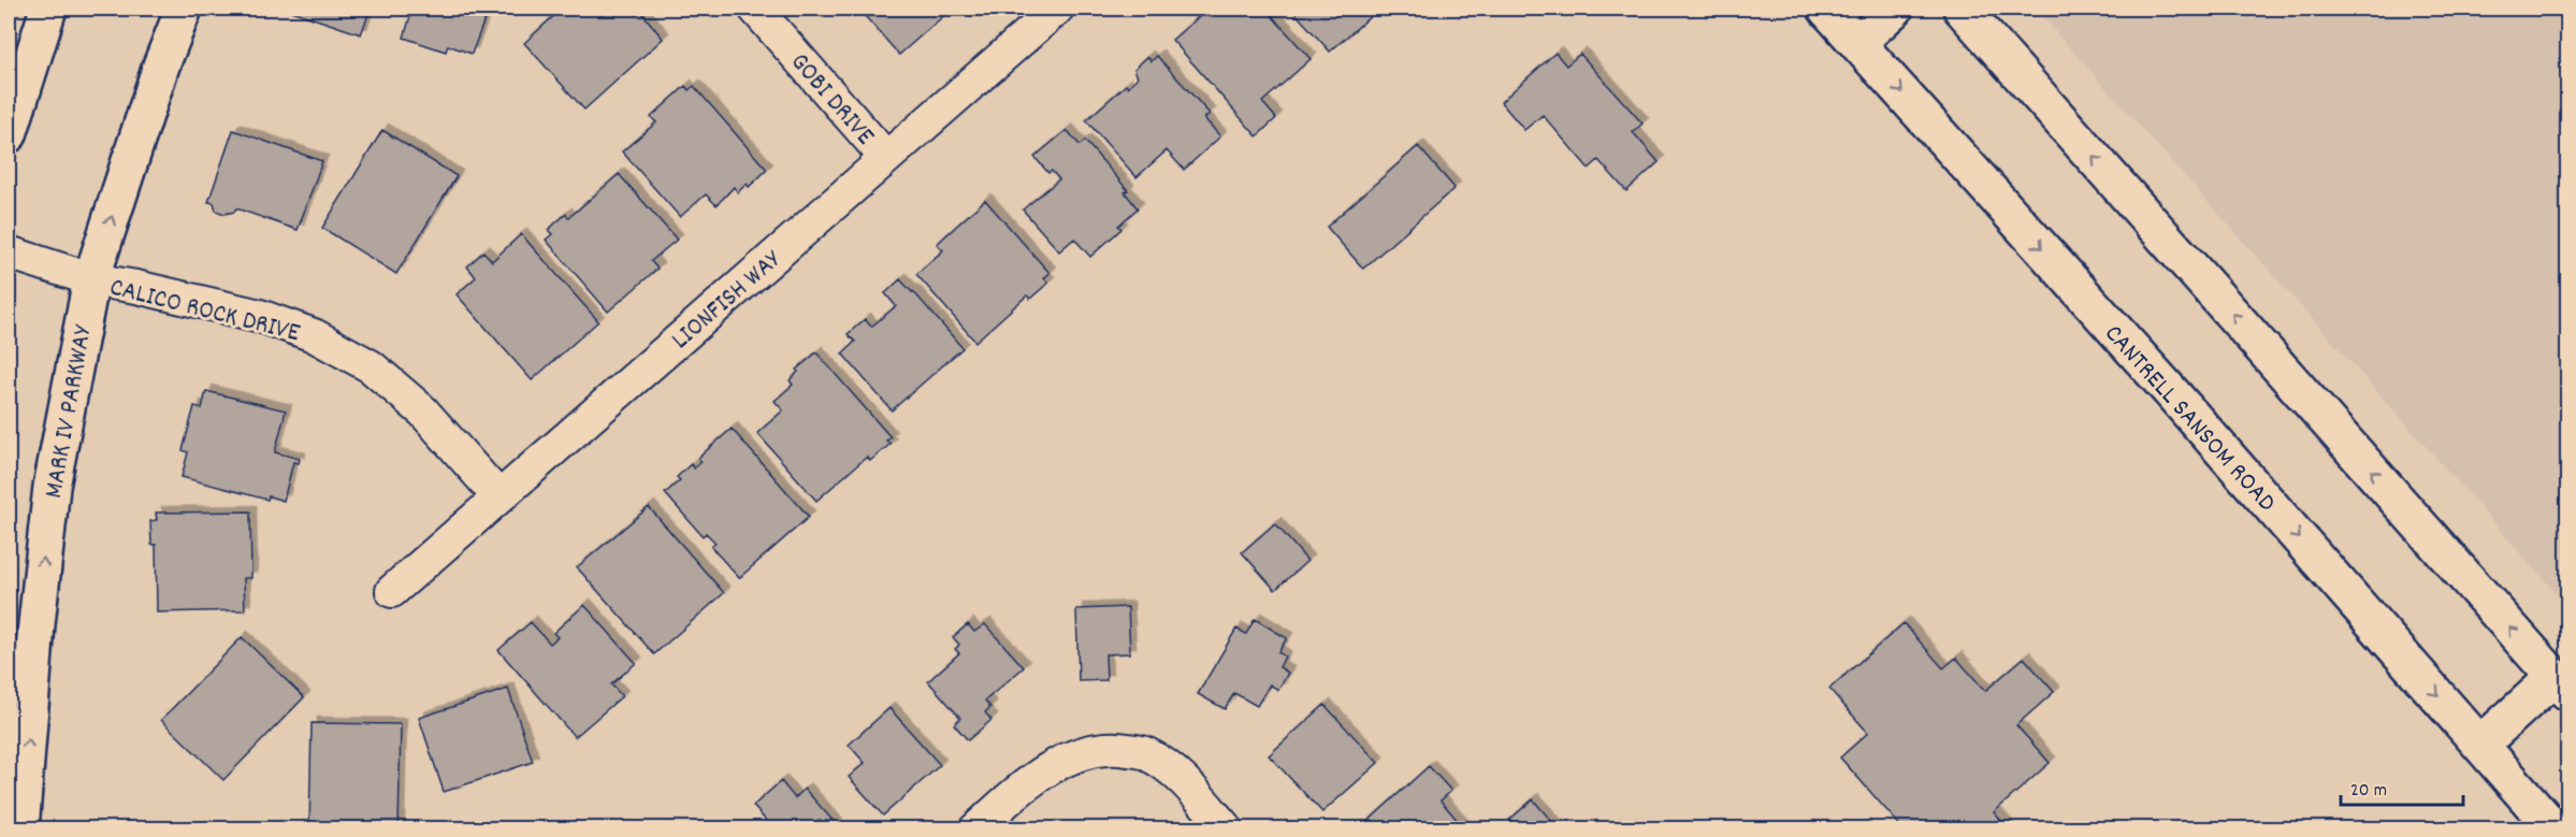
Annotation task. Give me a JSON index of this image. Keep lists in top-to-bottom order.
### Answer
{
  "streets": {
    "main road": ["MARK IV PARKWAY", "CANTRELL SANSOM ROAD"],
    "street": ["GOBI DRIVE", "LIONFISH WAY", "CALICO ROCK DRIVE"]
  },
  "crossings": [
    ["GOBI DRIVE", "LIONFISH WAY"],
    ["LIONFISH WAY", "CALICO ROCK DRIVE"],
    ["CALICO ROCK DRIVE", "MARK IV PARKWAY"]
  ],
  "one_way": ["MARK IV PARKWAY"],
  "scale_bar": "20 m"
}
